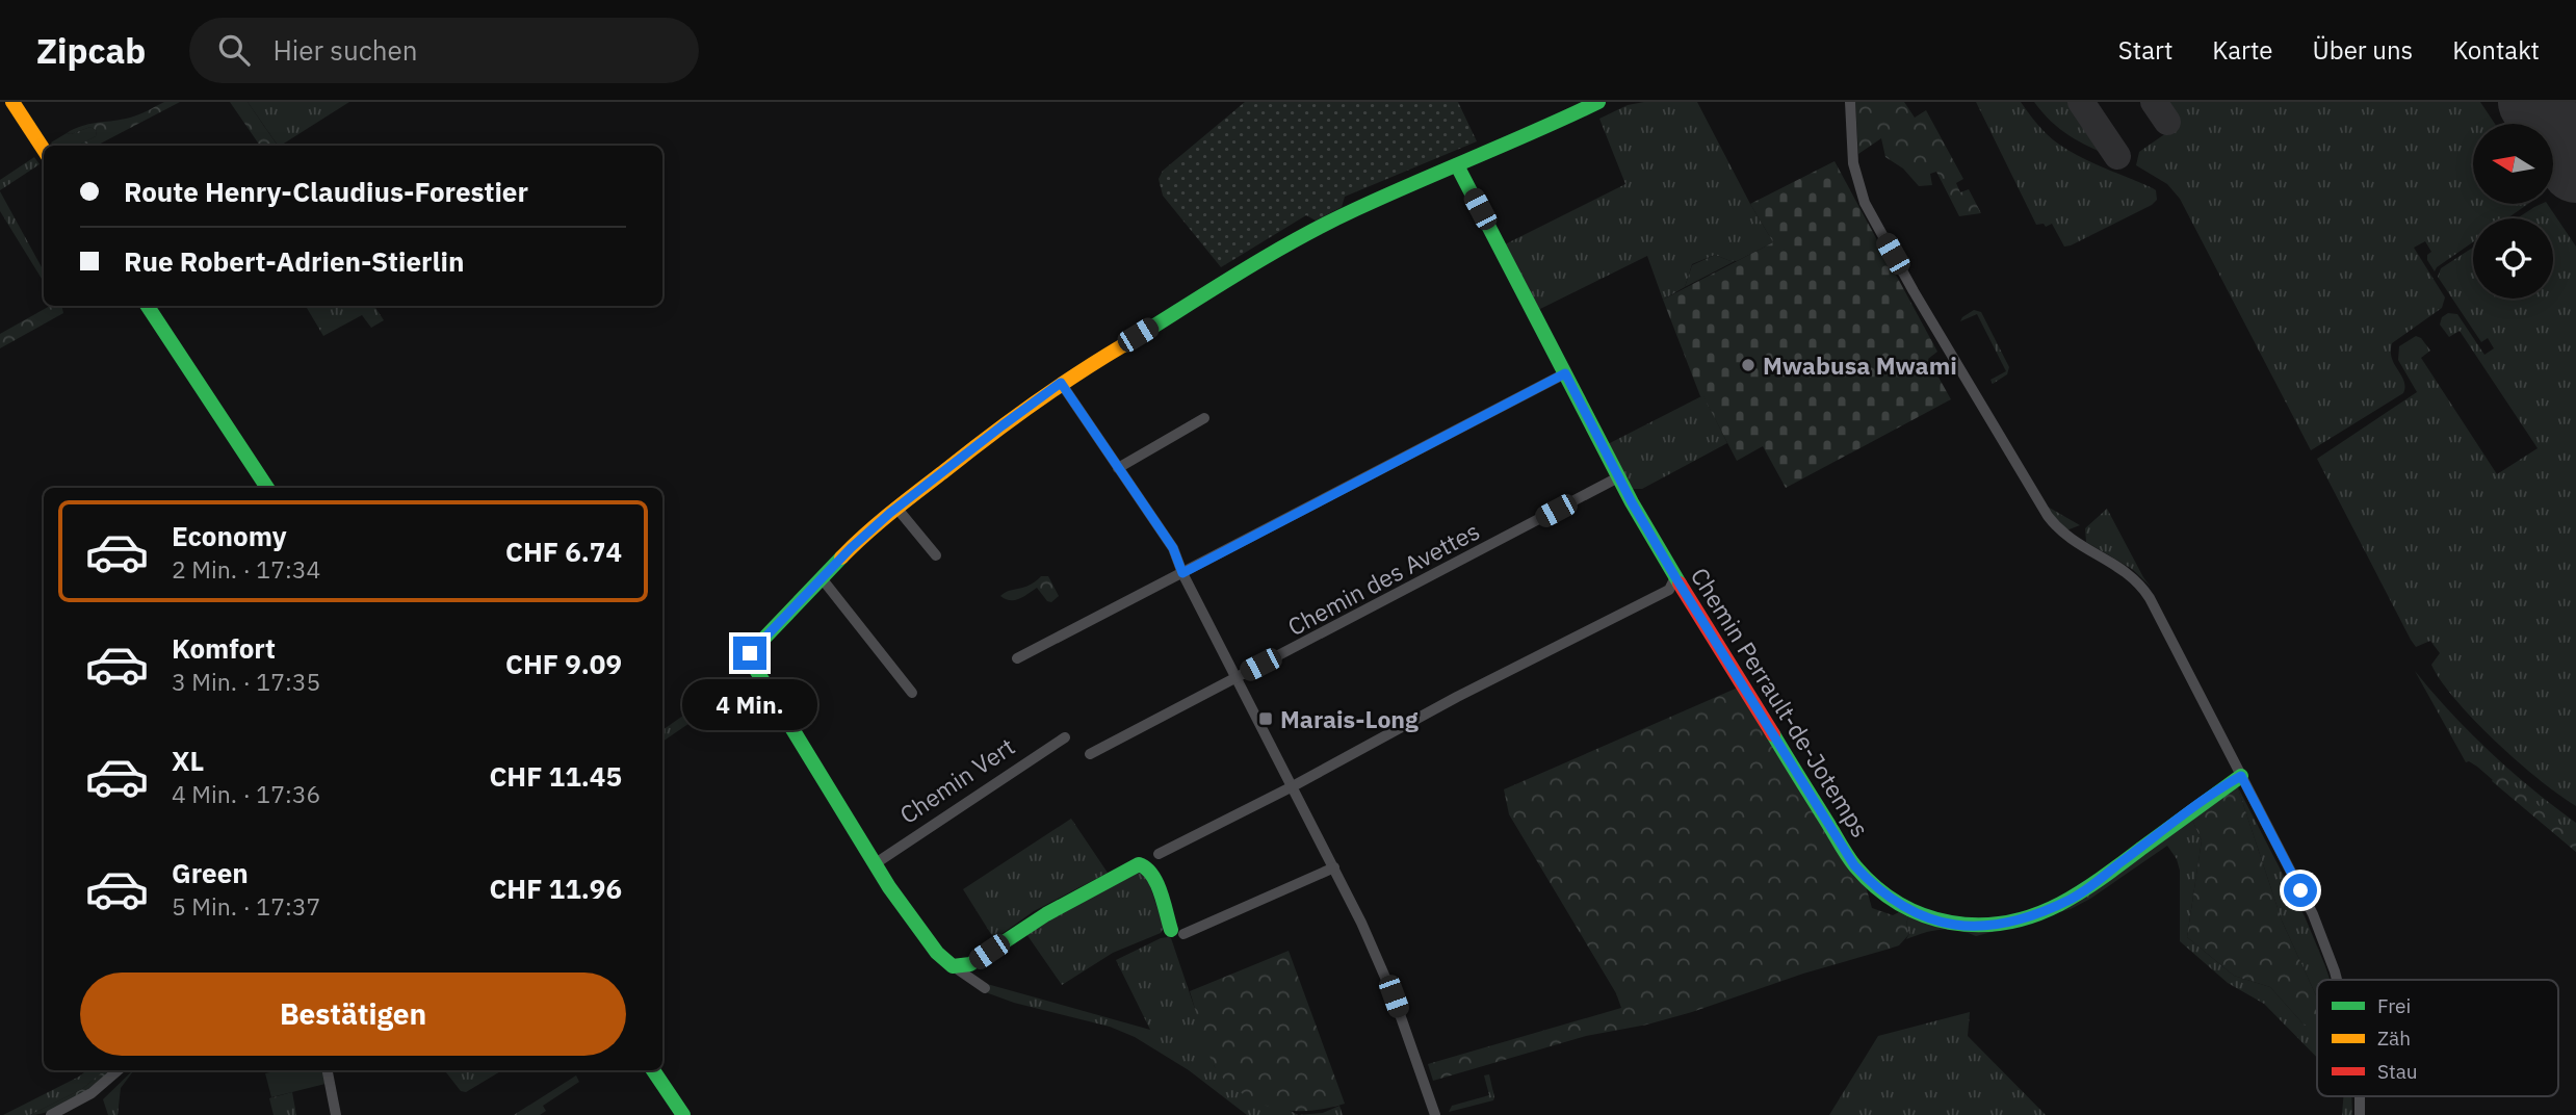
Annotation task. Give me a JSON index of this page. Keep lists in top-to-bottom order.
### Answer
{
  "streets": {
    "street": ["Chemin des Avettes", "Chemin Perrault-de-Jotemps", "Chemin Vert"]
  },
  "crossings": [
    ["Chemin des Avettes", "Chemin Perrault-de-Jotemps"]
  ],
  "places": {
    "other": ["Mwabusa Mwami"],
    "transit": ["Marais-Long"]
  },
  "legend": ["Frei", "Zäh", "Stau"],
  "north": "left",
  "page": {
    "header": "Zipcab",
    "search": "Hier suchen",
    "nav": [
      "Start",
      "Karte",
      "Über uns",
      "Kontakt"
    ],
    "banner": ["Route Henry-Claudius-Forestier", "Rue Robert-Adrien-Stierlin"],
    "list": [
      {
        "name": "Economy",
        "note": "2 Min. · 17:34",
        "value": "CHF 6.74"
      },
      {
        "name": "Komfort",
        "note": "3 Min. · 17:35",
        "value": "CHF 9.09"
      },
      {
        "name": "XL",
        "note": "4 Min. · 17:36",
        "value": "CHF 11.45"
      },
      {
        "name": "Green",
        "note": "5 Min. · 17:37",
        "value": "CHF 11.96"
      }
    ],
    "bubble": "4 Min.",
    "buttons": "Bestätigen"
  }
}
